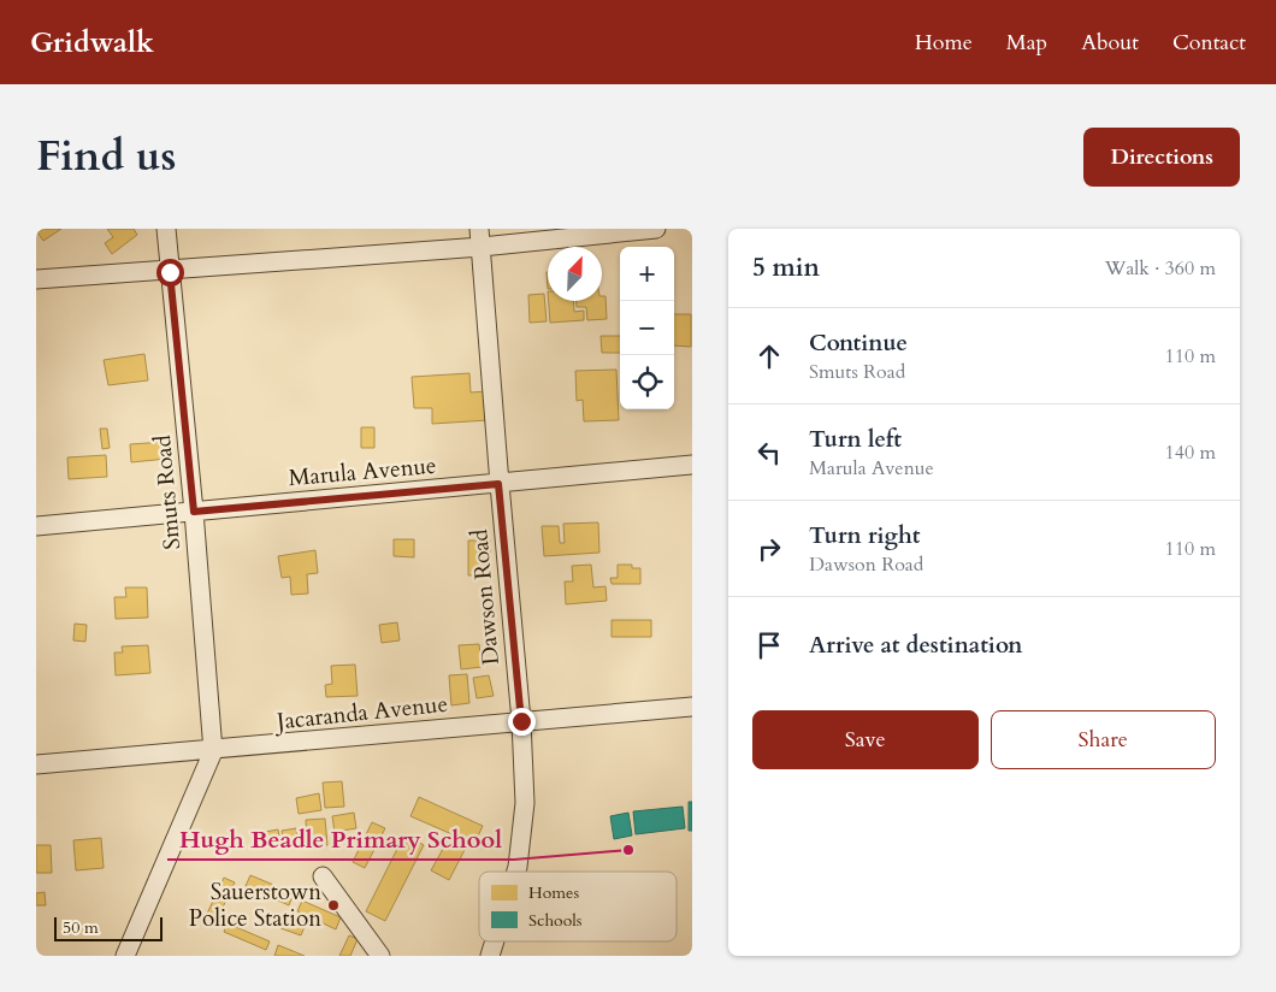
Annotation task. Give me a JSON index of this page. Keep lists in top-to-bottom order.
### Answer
{
  "streets": {
    "street": [
      "Marula Avenue",
      "Smuts Road",
      "Dawson Road",
      "Jacaranda Avenue"
    ]
  },
  "crossings": [
    ["Marula Avenue", "Smuts Road"],
    ["Marula Avenue", "Dawson Road"],
    ["Smuts Road", "Jacaranda Avenue"],
    ["Dawson Road", "Jacaranda Avenue"]
  ],
  "places": ["Hugh Beadle Primary School", "Sauerstown Police Station"],
  "legend": ["Homes", "Schools"],
  "scale_bar": "50 m",
  "north": "top right",
  "page": {
    "header": "Gridwalk",
    "nav": [
      "Home",
      "Map",
      "About",
      "Contact"
    ],
    "title": "Find us",
    "buttons": [
      "Directions",
      ["Save", "Share"]
    ],
    "heading": ["5 min", "Walk · 360 m"],
    "map_buttons": ["+", "−"],
    "list": [
      ["Continue", "Smuts Road", "110 m"],
      ["Turn left", "Marula Avenue", "140 m"],
      ["Turn right", "Dawson Road", "110 m"],
      "Arrive at destination"
    ],
    "scale": "50 m"
  }
}
